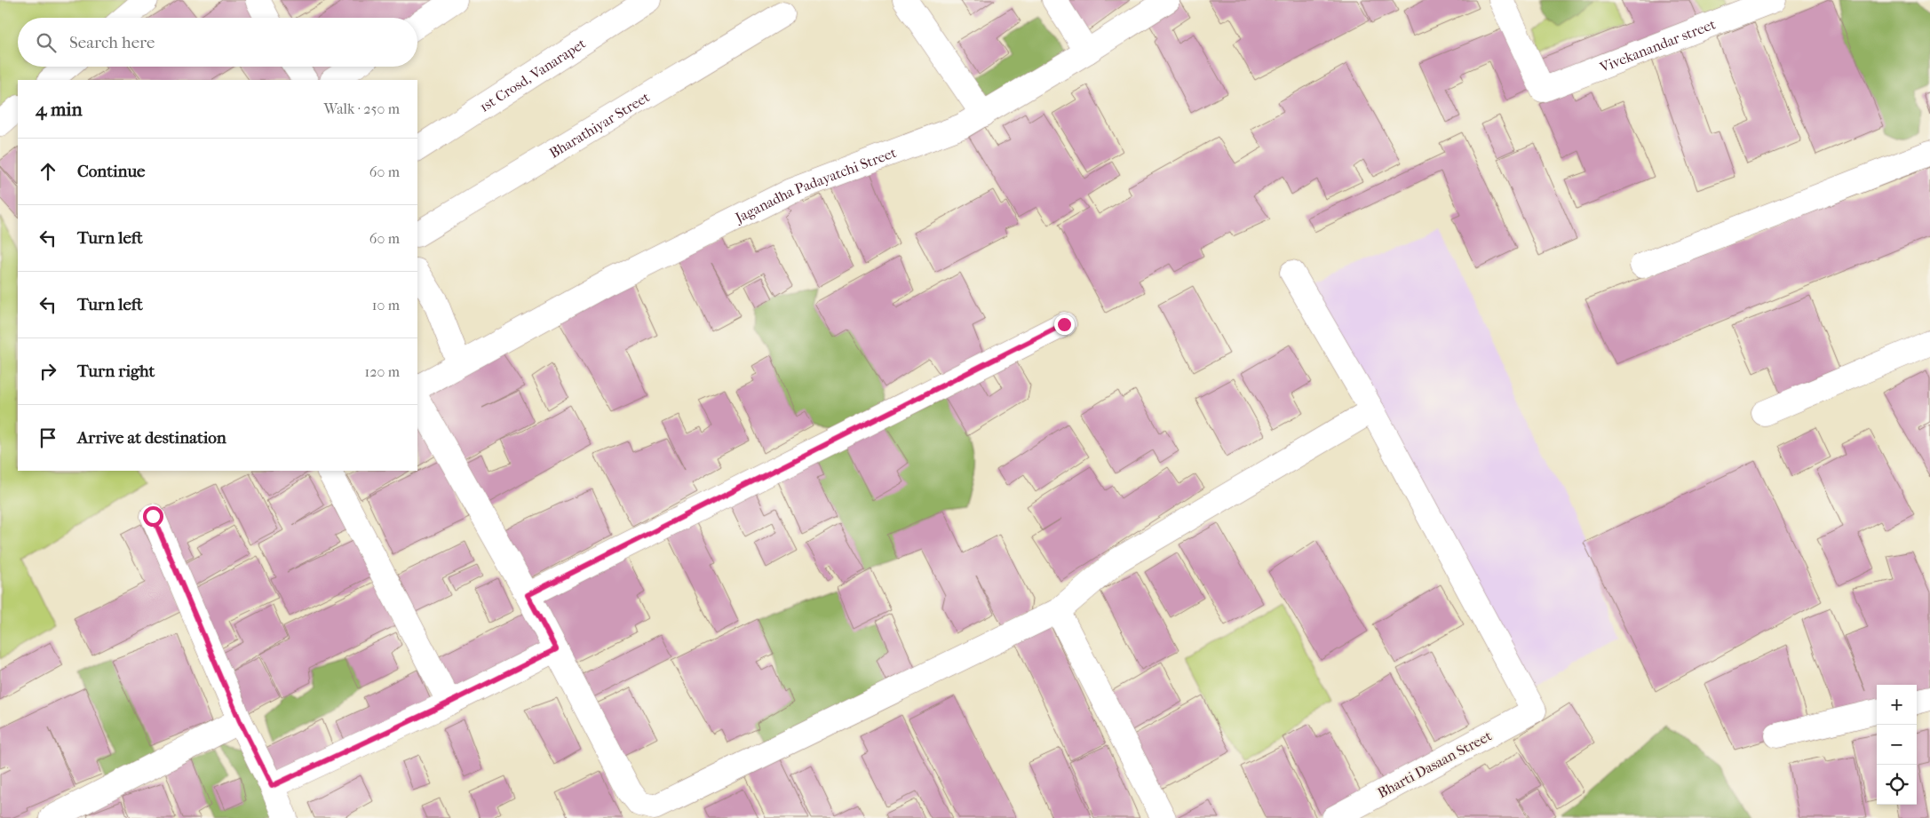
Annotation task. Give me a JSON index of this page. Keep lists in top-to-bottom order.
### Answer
{
  "streets": {
    "street": [
      "Vivekanandar street",
      "1st Crosd, Vanarapet",
      "Bharathiyar Street",
      "Jaganadha Padayatchi Street",
      "Bharti Dasaan Street"
    ]
  },
  "page": {
    "search": "Search here",
    "heading": ["4 min", "Walk · 250 m"],
    "list": [
      ["Continue", "60 m"],
      ["Turn left", "60 m"],
      ["Turn left", "10 m"],
      ["Turn right", "120 m"],
      "Arrive at destination"
    ],
    "map_buttons": ["+", "−"]
  }
}
